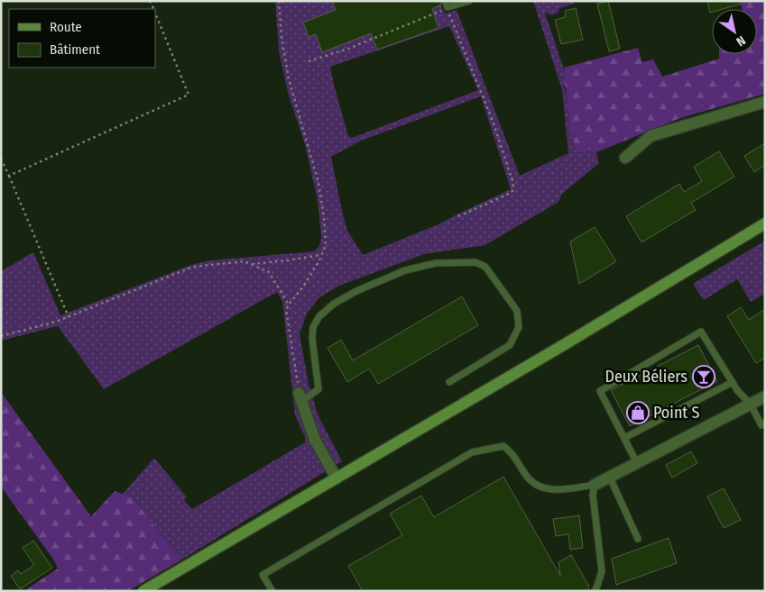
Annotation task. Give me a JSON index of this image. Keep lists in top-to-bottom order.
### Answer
{
  "places": {
    "bar": ["Deux Béliers"],
    "shop": ["Point S"]
  },
  "legend": ["Route", "Bâtiment"],
  "north": "bottom right"
}
